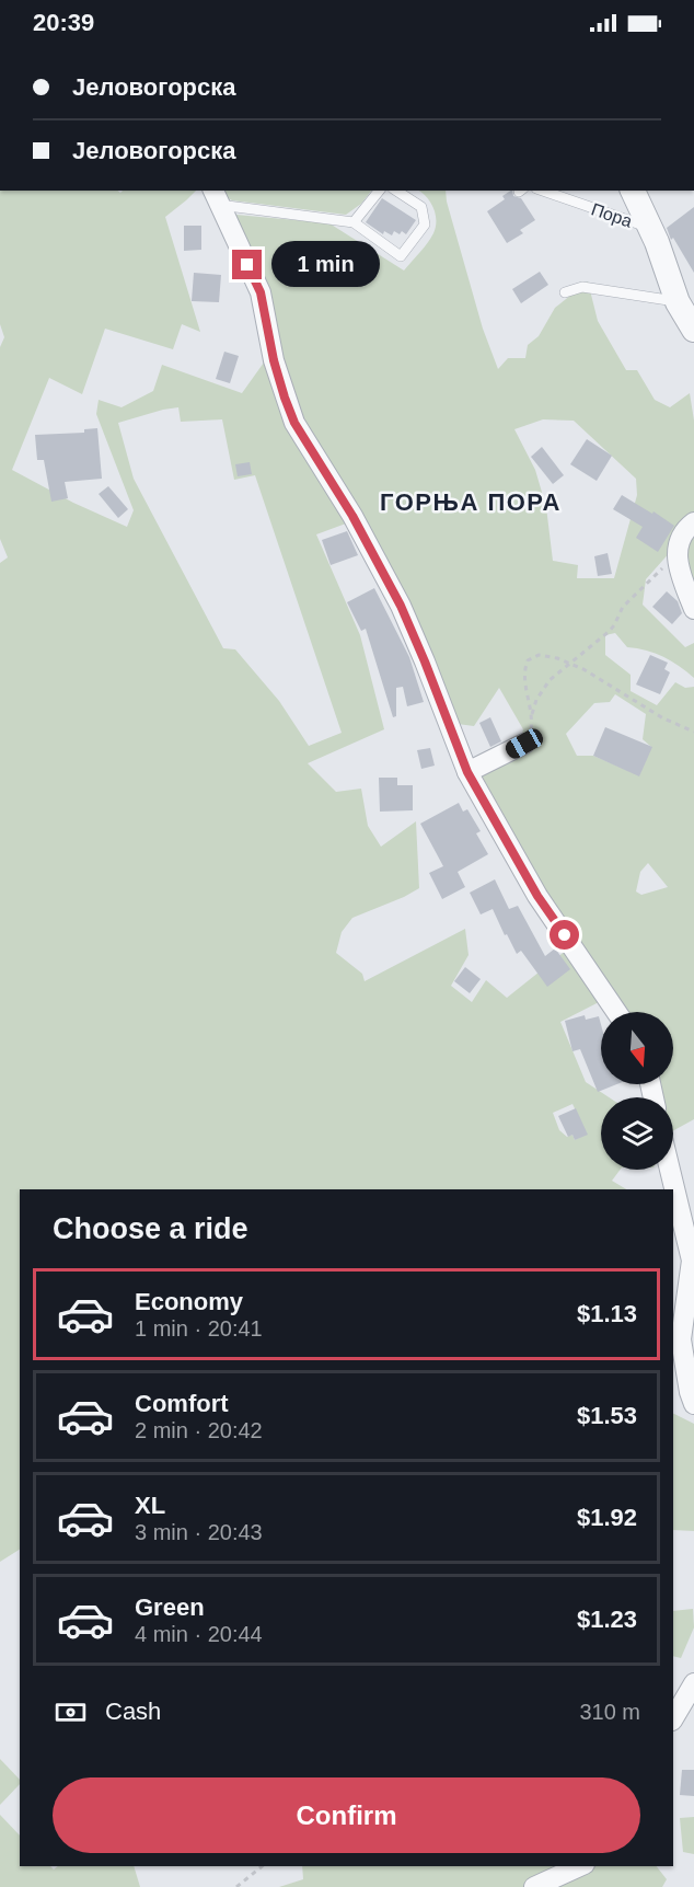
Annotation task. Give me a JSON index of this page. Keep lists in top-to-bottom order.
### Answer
{
  "streets": {
    "street": ["Пора"]
  },
  "districts": ["ГОРЊА ПОРА"],
  "north": "bottom",
  "page": {
    "status": "20:39",
    "banner": ["Јеловогорска", "Јеловогорска"],
    "bubble": "1 min",
    "heading": "Choose a ride",
    "list": [
      {
        "name": "Economy",
        "note": "1 min · 20:41",
        "value": "$1.13"
      },
      {
        "name": "Comfort",
        "note": "2 min · 20:42",
        "value": "$1.53"
      },
      {
        "name": "XL",
        "note": "3 min · 20:43",
        "value": "$1.92"
      },
      {
        "name": "Green",
        "note": "4 min · 20:44",
        "value": "$1.23"
      }
    ],
    "pay": ["Cash", "310 m"],
    "buttons": "Confirm"
  }
}
